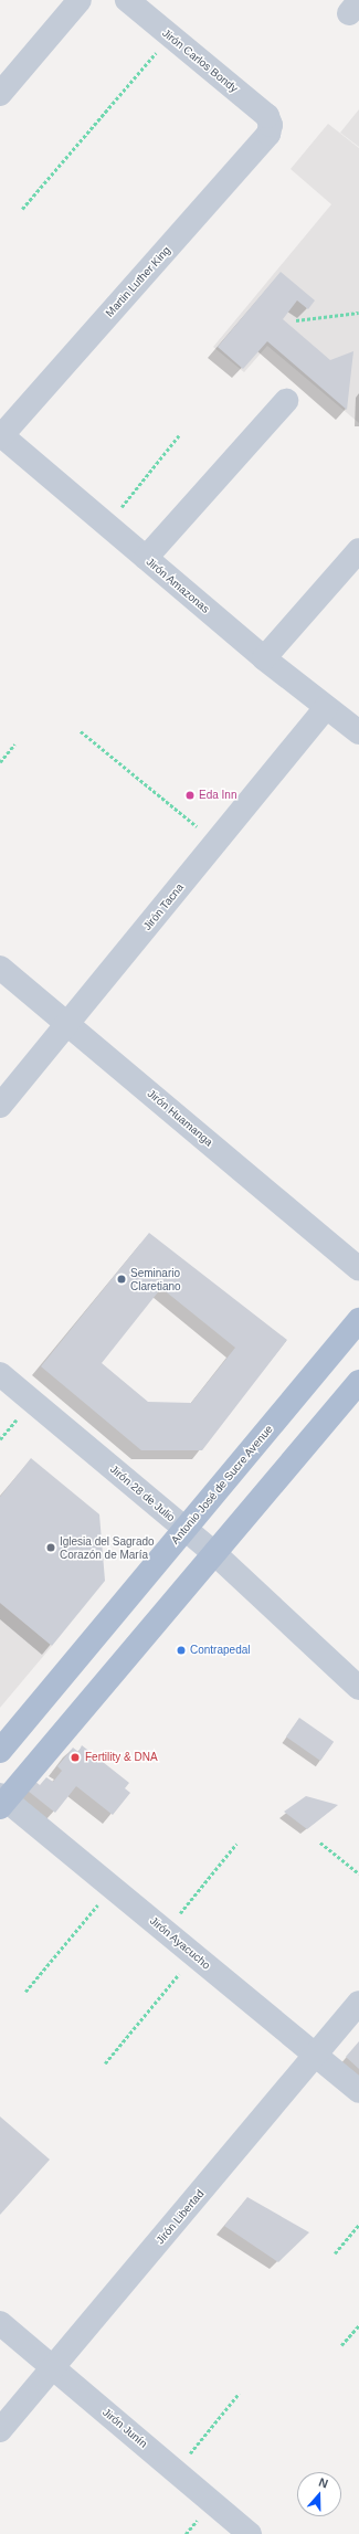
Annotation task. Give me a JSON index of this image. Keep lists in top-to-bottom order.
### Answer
{
  "streets": {
    "main road": ["Antonio José de Sucre Avenue"],
    "street": [
      "Jirón Carlos Bondy",
      "Martin Luther King",
      "Jirón Amazonas",
      "Jirón Tacna",
      "Jirón Huamanga",
      "Jirón 28 de Julio",
      "Jirón Ayacucho",
      "Jirón Libertad",
      "Jirón Junín"
    ]
  },
  "crossings": [
    ["Jirón Carlos Bondy", "Martin Luther King"],
    ["Martin Luther King", "Jirón Amazonas"],
    ["Jirón Amazonas", "Jirón Tacna"],
    ["Jirón Tacna", "Jirón Huamanga"],
    ["Antonio José de Sucre Avenue", "Jirón 28 de Julio"],
    ["Jirón Ayacucho", "Jirón Libertad"],
    ["Jirón Libertad", "Jirón Junín"]
  ],
  "places": [
    "Eda Inn",
    "Seminario Claretiano",
    "Iglesia del Sagrado Corazón de María",
    "Contrapedal",
    "Fertility & DNA"
  ],
  "north": "top"
}
